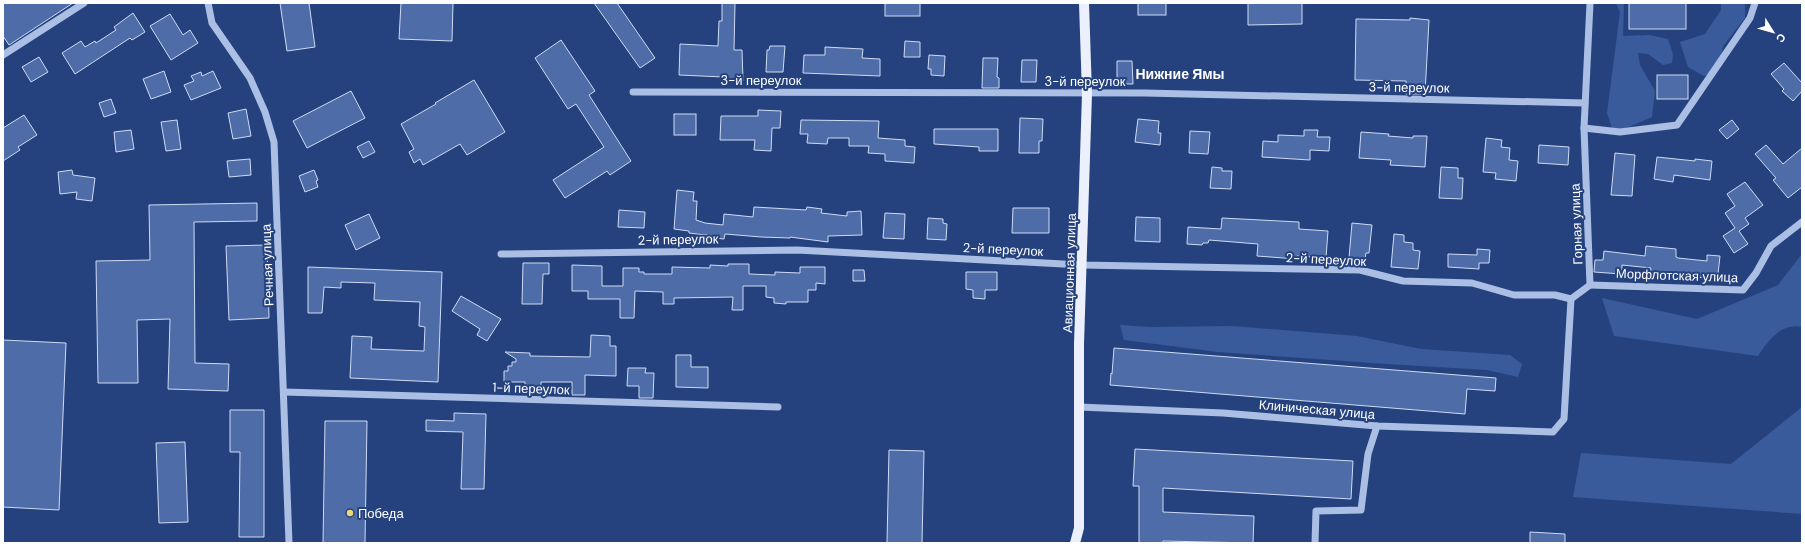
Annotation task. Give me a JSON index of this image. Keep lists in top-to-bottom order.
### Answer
{
  "streets": {
    "main road": ["Авиационная улица"],
    "street": [
      "3-й переулок",
      "Горная улица",
      "2-й переулок",
      "Речная улица",
      "Морфлотская улица",
      "1-й переулок",
      "Клиническая улица"
    ]
  },
  "crossings": [
    ["3-й переулок", "Горная улица"],
    ["3-й переулок", "Авиационная улица"],
    ["Горная улица", "Морфлотская улица"],
    ["2-й переулок", "Авиационная улица"],
    ["2-й переулок", "Клиническая улица"],
    ["Речная улица", "1-й переулок"],
    ["Авиационная улица", "Клиническая улица"]
  ],
  "districts": ["Нижние Ямы"],
  "places": ["Победа"],
  "north": "bottom right"
}
